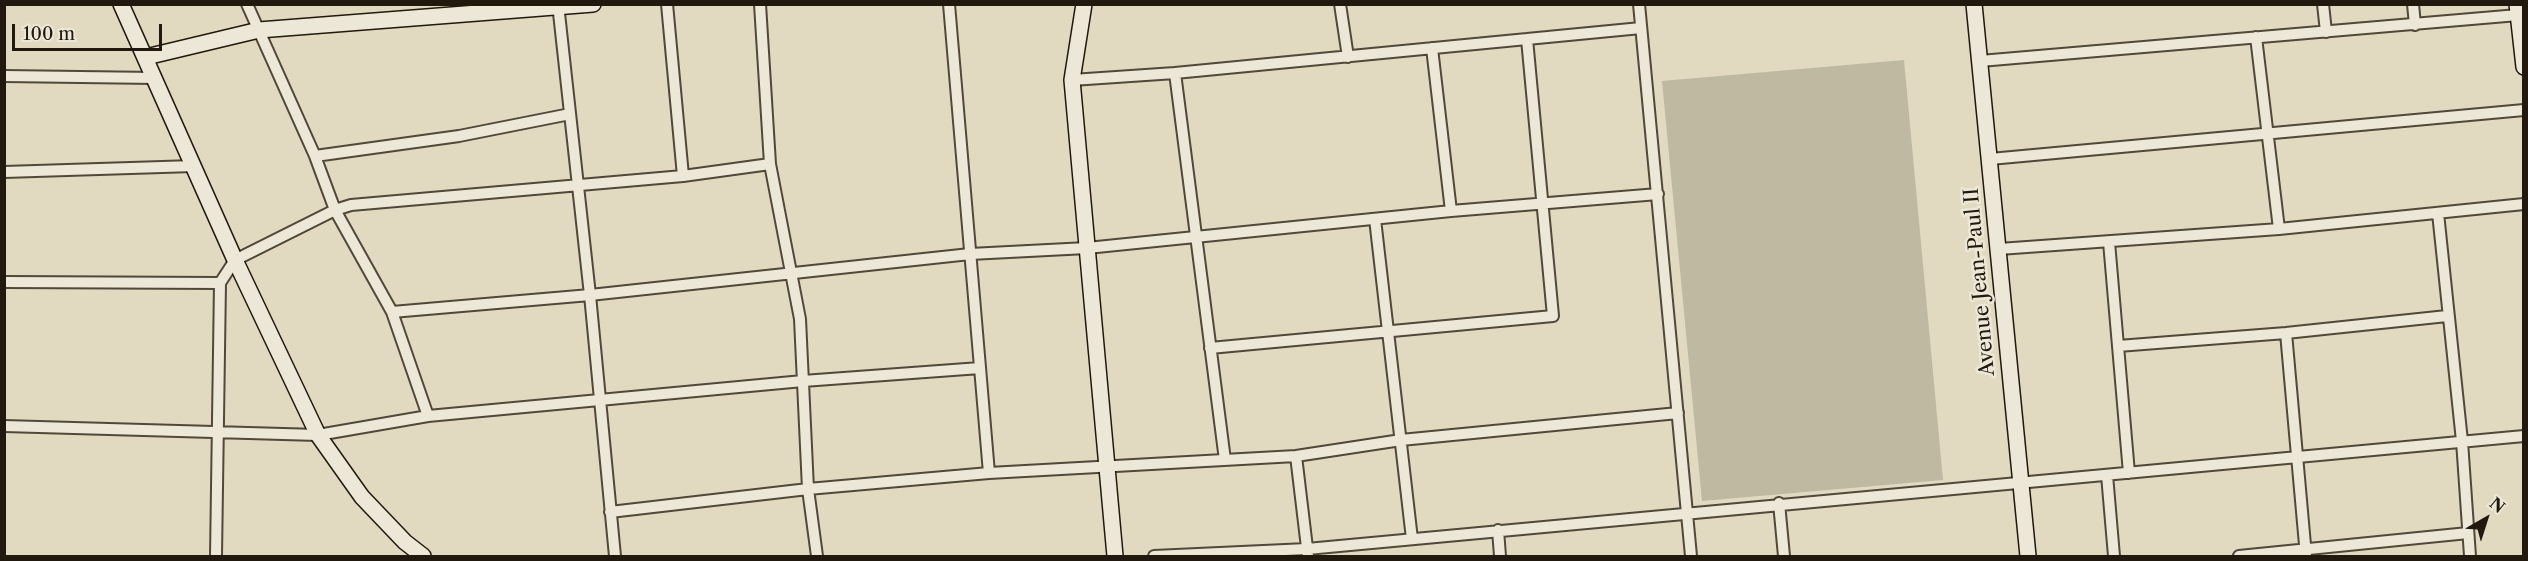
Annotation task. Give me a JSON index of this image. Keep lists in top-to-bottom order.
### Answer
{
  "streets": {
    "street": ["Avenue Jean-Paul II"]
  },
  "scale_bar": "100 m",
  "north": "top right"
}
